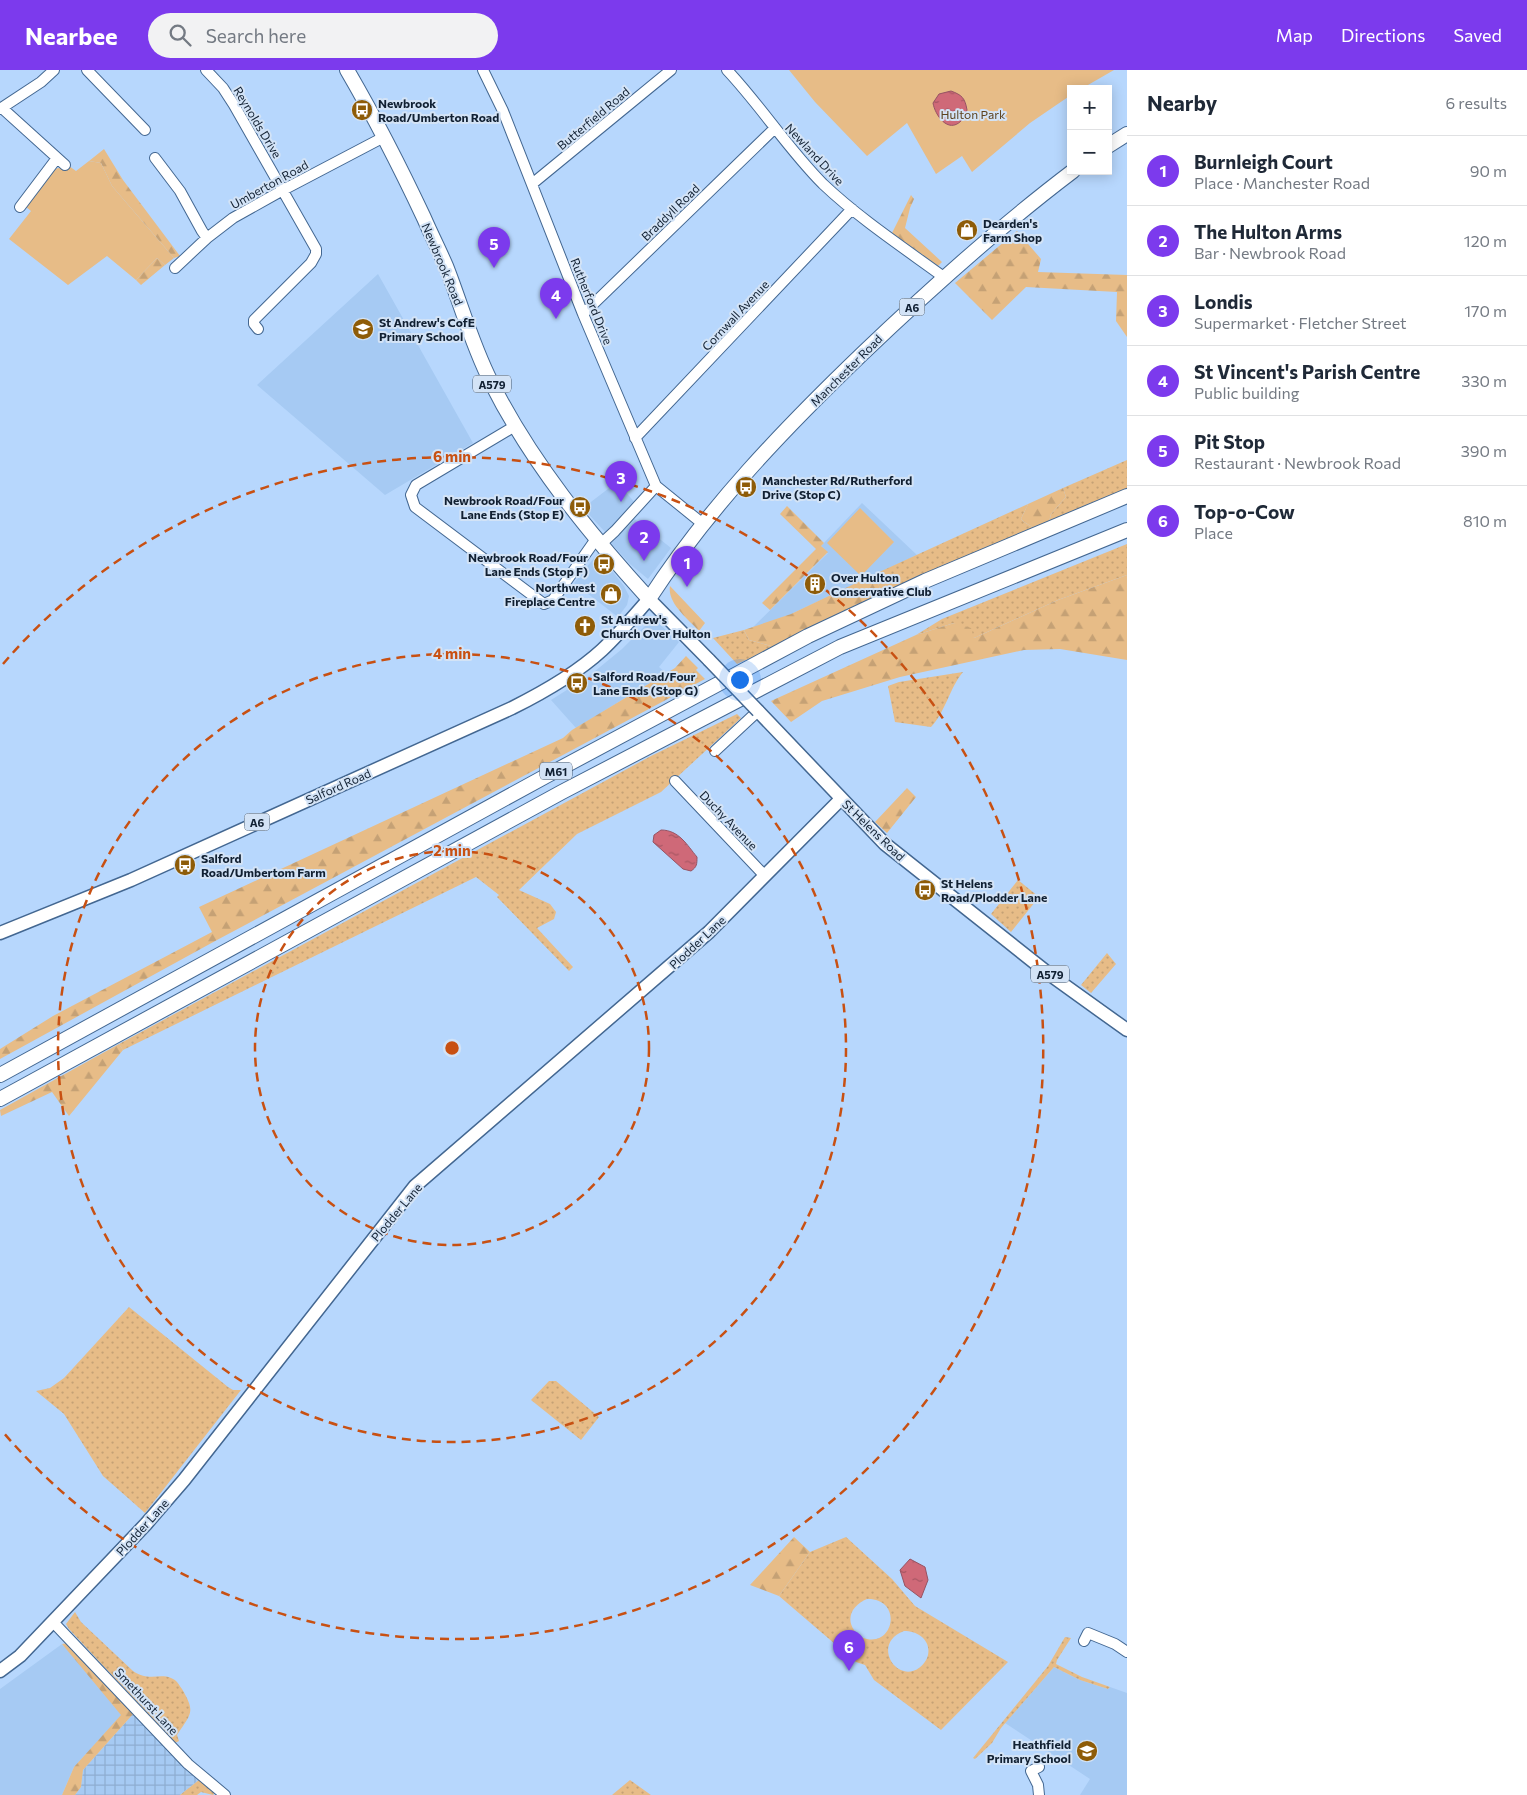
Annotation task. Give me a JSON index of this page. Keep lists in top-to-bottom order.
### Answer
{
  "streets": {
    "highway": [
      "Newbrook Road",
      "A6",
      "Manchester Road",
      "A579",
      "M61"
    ],
    "main road": ["Salford Road", "St Helens Road", "Plodder Lane"],
    "street": [
      "Butterfield Road",
      "Reynolds Drive",
      "Newland Drive",
      "Umberton Road",
      "Braddyll Road",
      "Rutherford Drive",
      "Cornwall Avenue",
      "Duchy Avenue",
      "Smethurst Lane"
    ]
  },
  "crossings": [
    ["Butterfield Road", "Rutherford Drive"],
    ["Reynolds Drive", "Umberton Road"],
    ["Newland Drive", "Braddyll Road"],
    ["Newland Drive", "Cornwall Avenue"],
    ["Newland Drive", "Manchester Road"],
    ["Umberton Road", "Newbrook Road"],
    ["Braddyll Road", "Rutherford Drive"],
    ["Newbrook Road", "Manchester Road"],
    ["Newbrook Road", "Salford Road"],
    ["Newbrook Road", "St Helens Road"],
    ["Rutherford Drive", "Cornwall Avenue"],
    ["Rutherford Drive", "Manchester Road"],
    ["Manchester Road", "Salford Road"],
    ["Manchester Road", "St Helens Road"],
    ["Salford Road", "St Helens Road"],
    ["Duchy Avenue", "Plodder Lane"],
    ["St Helens Road", "Plodder Lane"],
    ["Plodder Lane", "Smethurst Lane"]
  ],
  "parks": ["Hulton Park"],
  "places": {
    "bus stop": [
      "Newbrook Road/Umberton Road",
      "Manchester Rd/Rutherford Drive (Stop C)",
      "Newbrook Road/Four Lane Ends (Stop E)",
      "Newbrook Road/Four Lane Ends (Stop F)",
      "Salford Road/Four Lane Ends (Stop G)",
      "Salford Road/Umbertom Farm",
      "St Helens Road/Plodder Lane"
    ],
    "shop": ["Dearden's Farm Shop", "Northwest Fireplace Centre"],
    "school or university": ["St Andrew's CofE Primary School", "Heathfield Primary School"],
    "building": ["Over Hulton Conservative Club"],
    "church": ["St Andrew's Church Over Hulton"]
  },
  "page": {
    "header": "Nearbee",
    "search": "Search here",
    "nav": ["Map", "Directions", "Saved"],
    "heading": ["Nearby", "6 results"],
    "map_buttons": ["+", "−"],
    "list": [
      {
        "mark": "1",
        "name": "Burnleigh Court",
        "note": "Place · Manchester Road",
        "value": "90 m"
      },
      {
        "mark": "2",
        "name": "The Hulton Arms",
        "note": "Bar · Newbrook Road",
        "value": "120 m"
      },
      {
        "mark": "3",
        "name": "Londis",
        "note": "Supermarket · Fletcher Street",
        "value": "170 m"
      },
      {
        "mark": "4",
        "name": "St Vincent's Parish Centre",
        "note": "Public building",
        "value": "330 m"
      },
      {
        "mark": "5",
        "name": "Pit Stop",
        "note": "Restaurant · Newbrook Road",
        "value": "390 m"
      },
      {
        "mark": "6",
        "name": "Top-o-Cow",
        "note": "Place",
        "value": "810 m"
      }
    ],
    "pins": [
      "5",
      "4",
      "3",
      "2",
      "1",
      "6"
    ]
  },
  "rings": ["6 min", "4 min", "2 min"]
}
